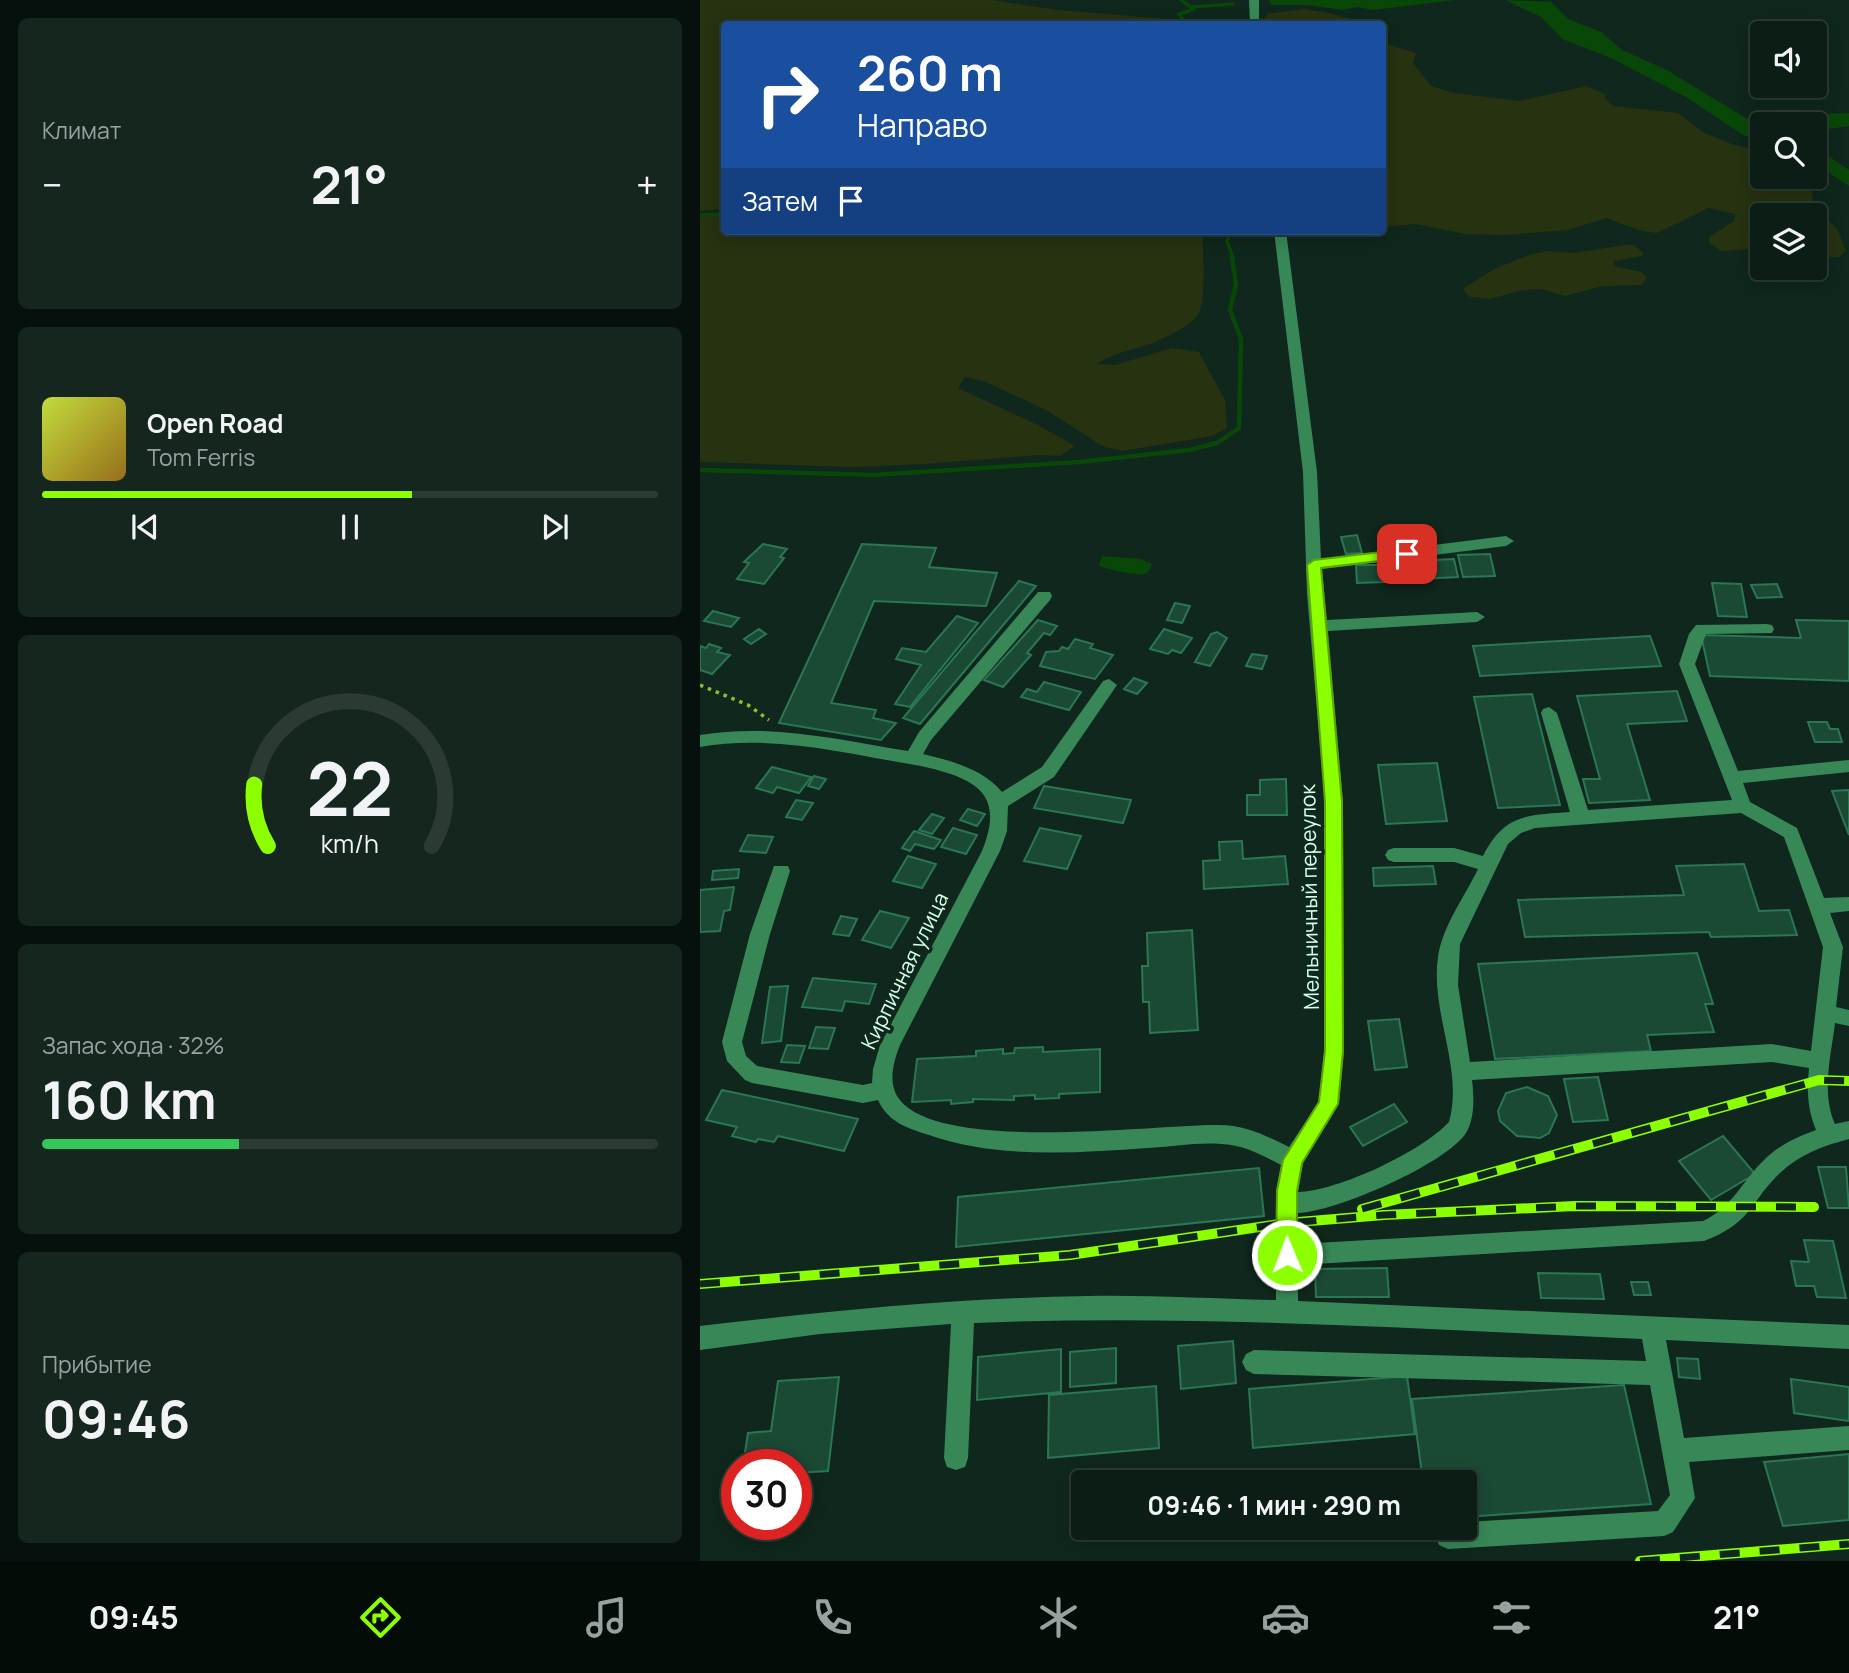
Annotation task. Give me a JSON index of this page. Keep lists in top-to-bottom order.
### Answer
{
  "streets": {
    "street": ["Мельничный переулок", "Кирпичная улица"]
  },
  "page": {
    "tile": [
      "Климат",
      ["Запас хода · 32%", "160 km"],
      ["Прибытие", "09:46"]
    ],
    "turn": ["260 m", "Направо"],
    "heat": ["−", "21°", "+"],
    "then": "Затем",
    "song": ["Open Road", "Tom Ferris"],
    "limit": "30",
    "trip": "09:46 · 1 мин · 290 m",
    "tabs": ["09:45", "21°"],
    "gauge": ["22", "km/h"]
  }
}
